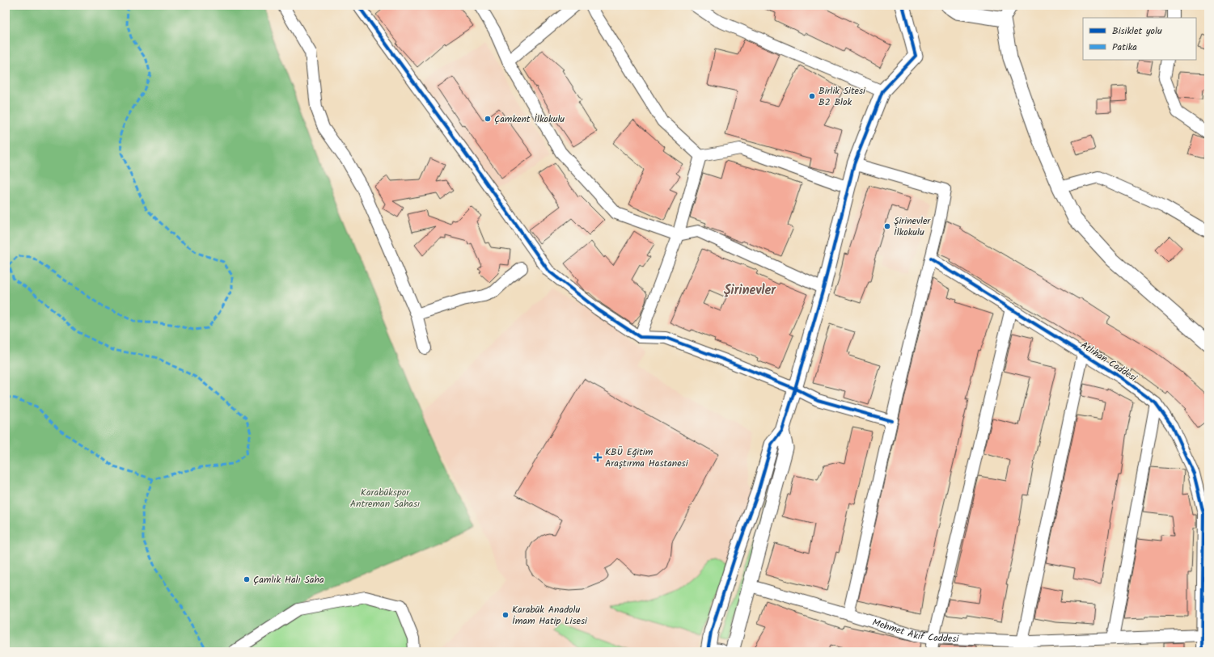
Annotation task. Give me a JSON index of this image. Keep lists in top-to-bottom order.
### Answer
{
  "streets": {
    "street": ["Atlıhan Caddesi", "Mehmet Akif Caddesi"]
  },
  "crossings": [
    ["Atlıhan Caddesi", "Mehmet Akif Caddesi"]
  ],
  "districts": ["Şirinevler"],
  "parks": ["Karabükspor Antreman Sahası"],
  "places": {
    "other": [
      "Birlik Sitesi B2 Blok",
      "Çamkent İlkokulu",
      "Şirinevler İlkokulu",
      "Çamlık Halı Saha",
      "Karabük Anadolu İmam Hatip Lisesi"
    ],
    "health": ["KBÜ Eğitim Araştırma Hastanesi"]
  },
  "legend": ["Bisiklet yolu", "Patika"]
}
